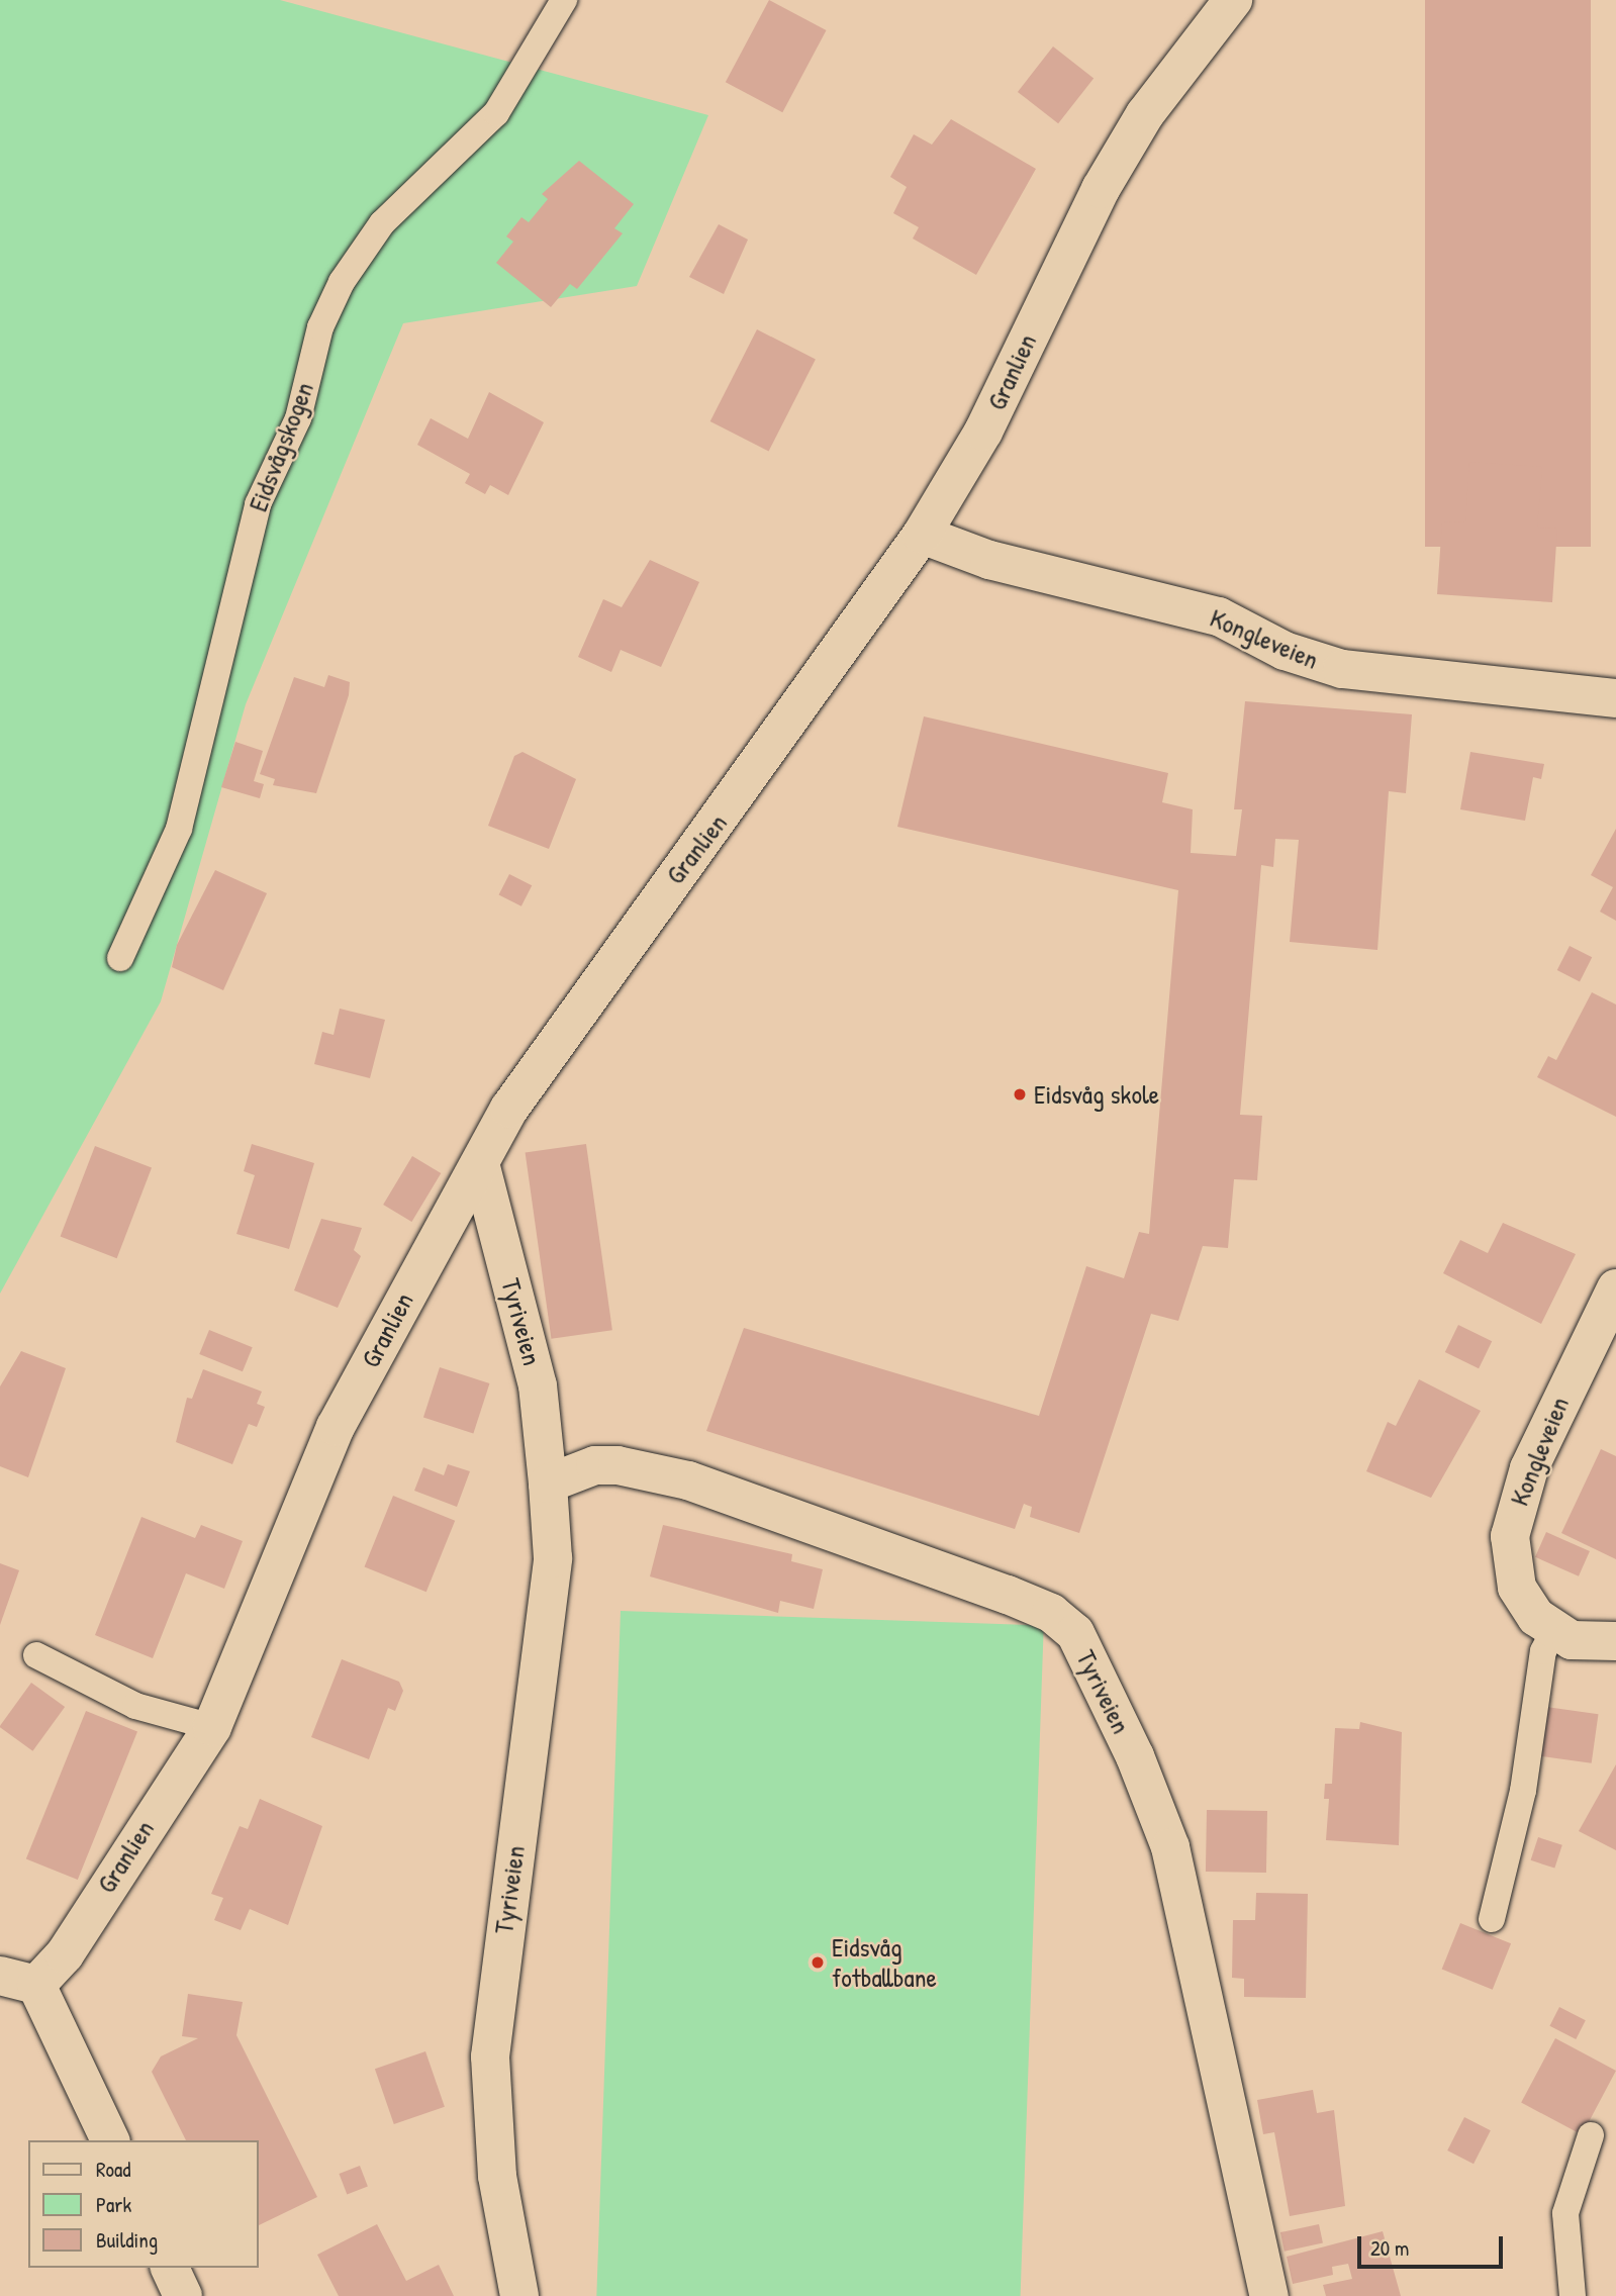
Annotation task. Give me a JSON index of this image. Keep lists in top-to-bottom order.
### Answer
{
  "streets": {
    "street": ["Granlien", "Kongleveien", "Tyriveien"],
    "lane": ["Eidsvågskogen"]
  },
  "crossings": [
    ["Granlien", "Kongleveien"],
    ["Granlien", "Tyriveien"]
  ],
  "places": ["Eidsvåg skole", "Eidsvåg fotballbane"],
  "legend": ["Road", "Park", "Building"],
  "scale_bar": "20 m"
}
